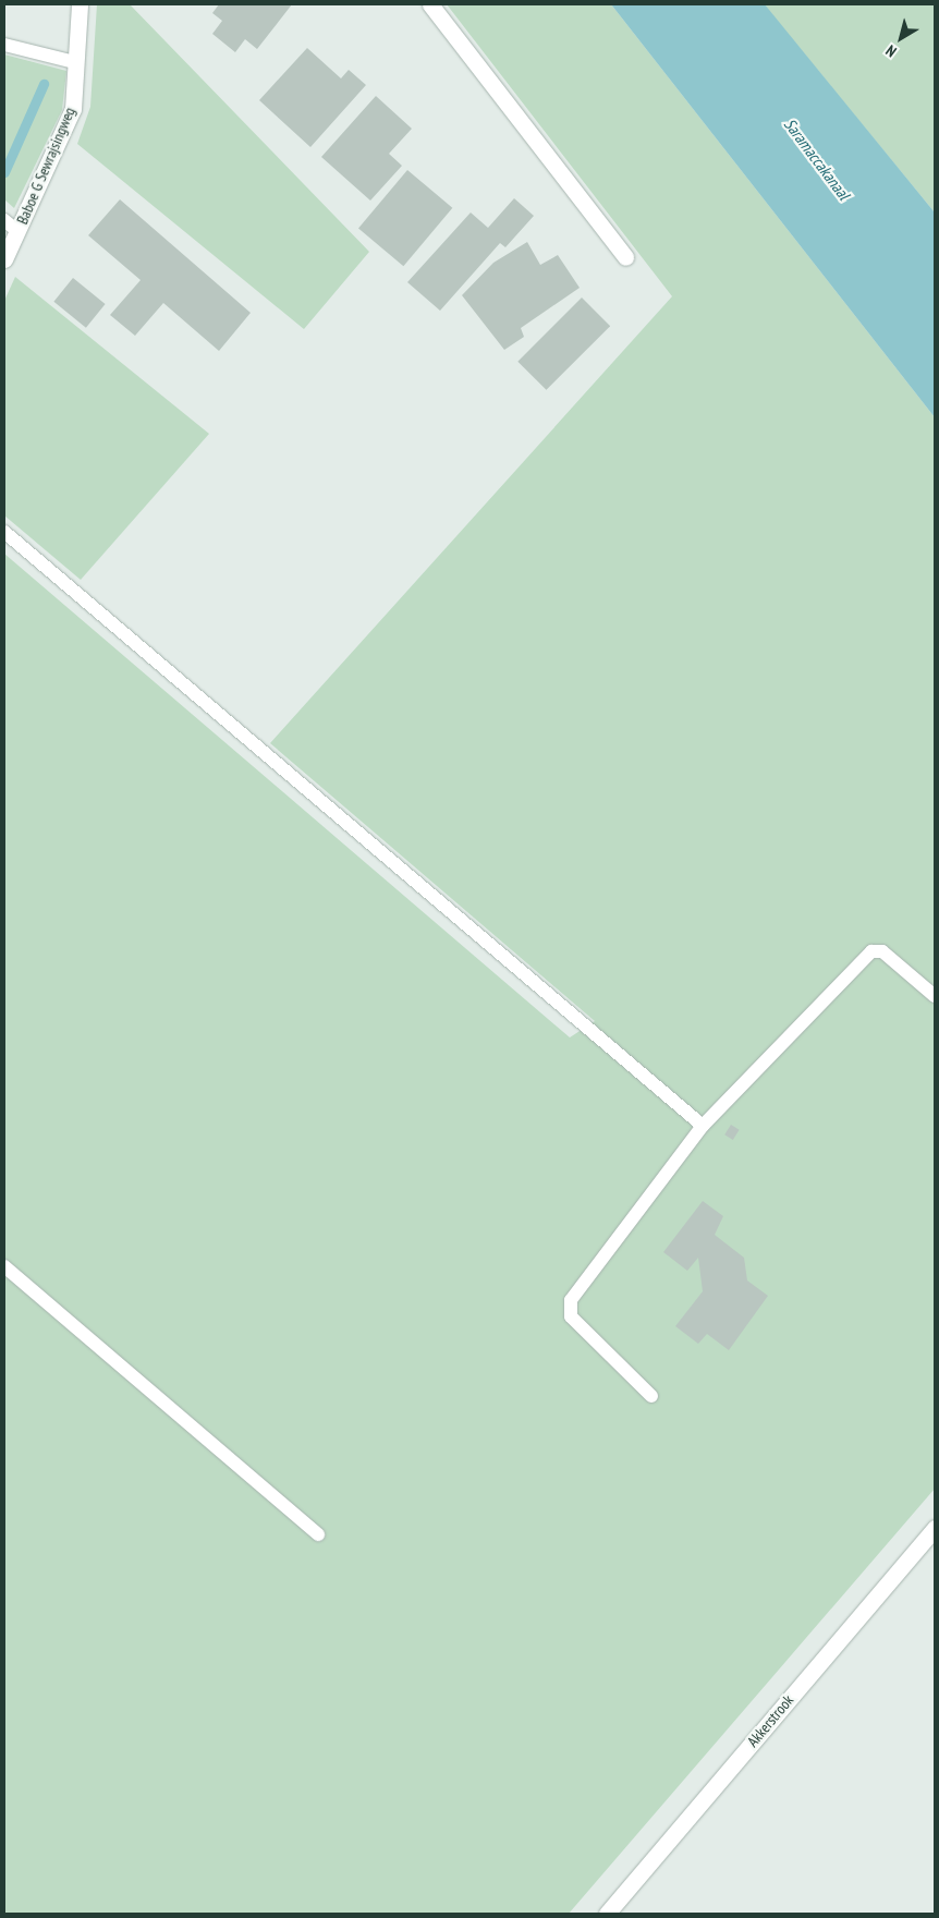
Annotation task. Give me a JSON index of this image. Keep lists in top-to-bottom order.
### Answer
{
  "streets": {
    "street": ["Baboe G Sewrajsingweg", "Akkerstrook"]
  },
  "water": ["Saramaccakanaal"],
  "north": "bottom left"
}
